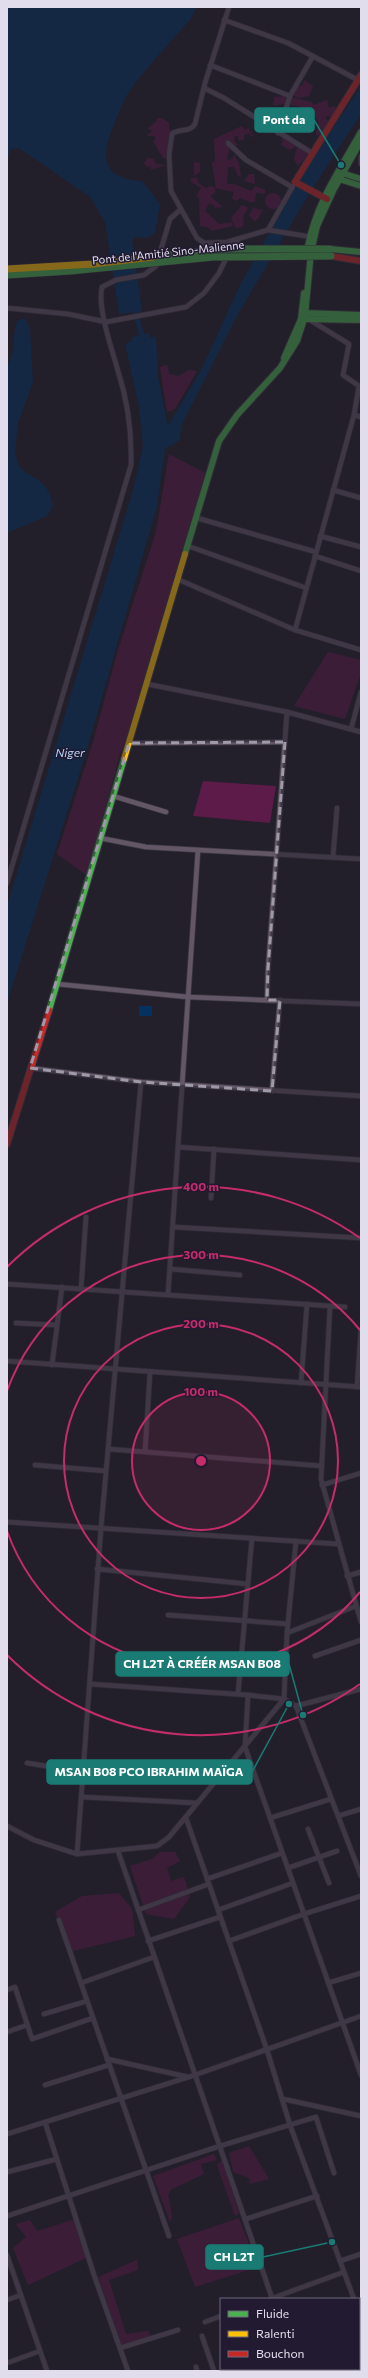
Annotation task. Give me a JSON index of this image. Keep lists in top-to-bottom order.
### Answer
{
  "streets": {
    "main road": ["Pont de l'Amitié Sino-Malienne"]
  },
  "water": ["Niger"],
  "places": [
    "Pont da",
    "MSAN B08 PCO IBRAHIM MAÏGA",
    "CH L2T À CRÉÉR MSAN B08",
    "CH L2T"
  ],
  "legend": ["Fluide", "Ralenti", "Bouchon"],
  "rings": [
    "400 m",
    "300 m",
    "200 m",
    "100 m"
  ]
}
